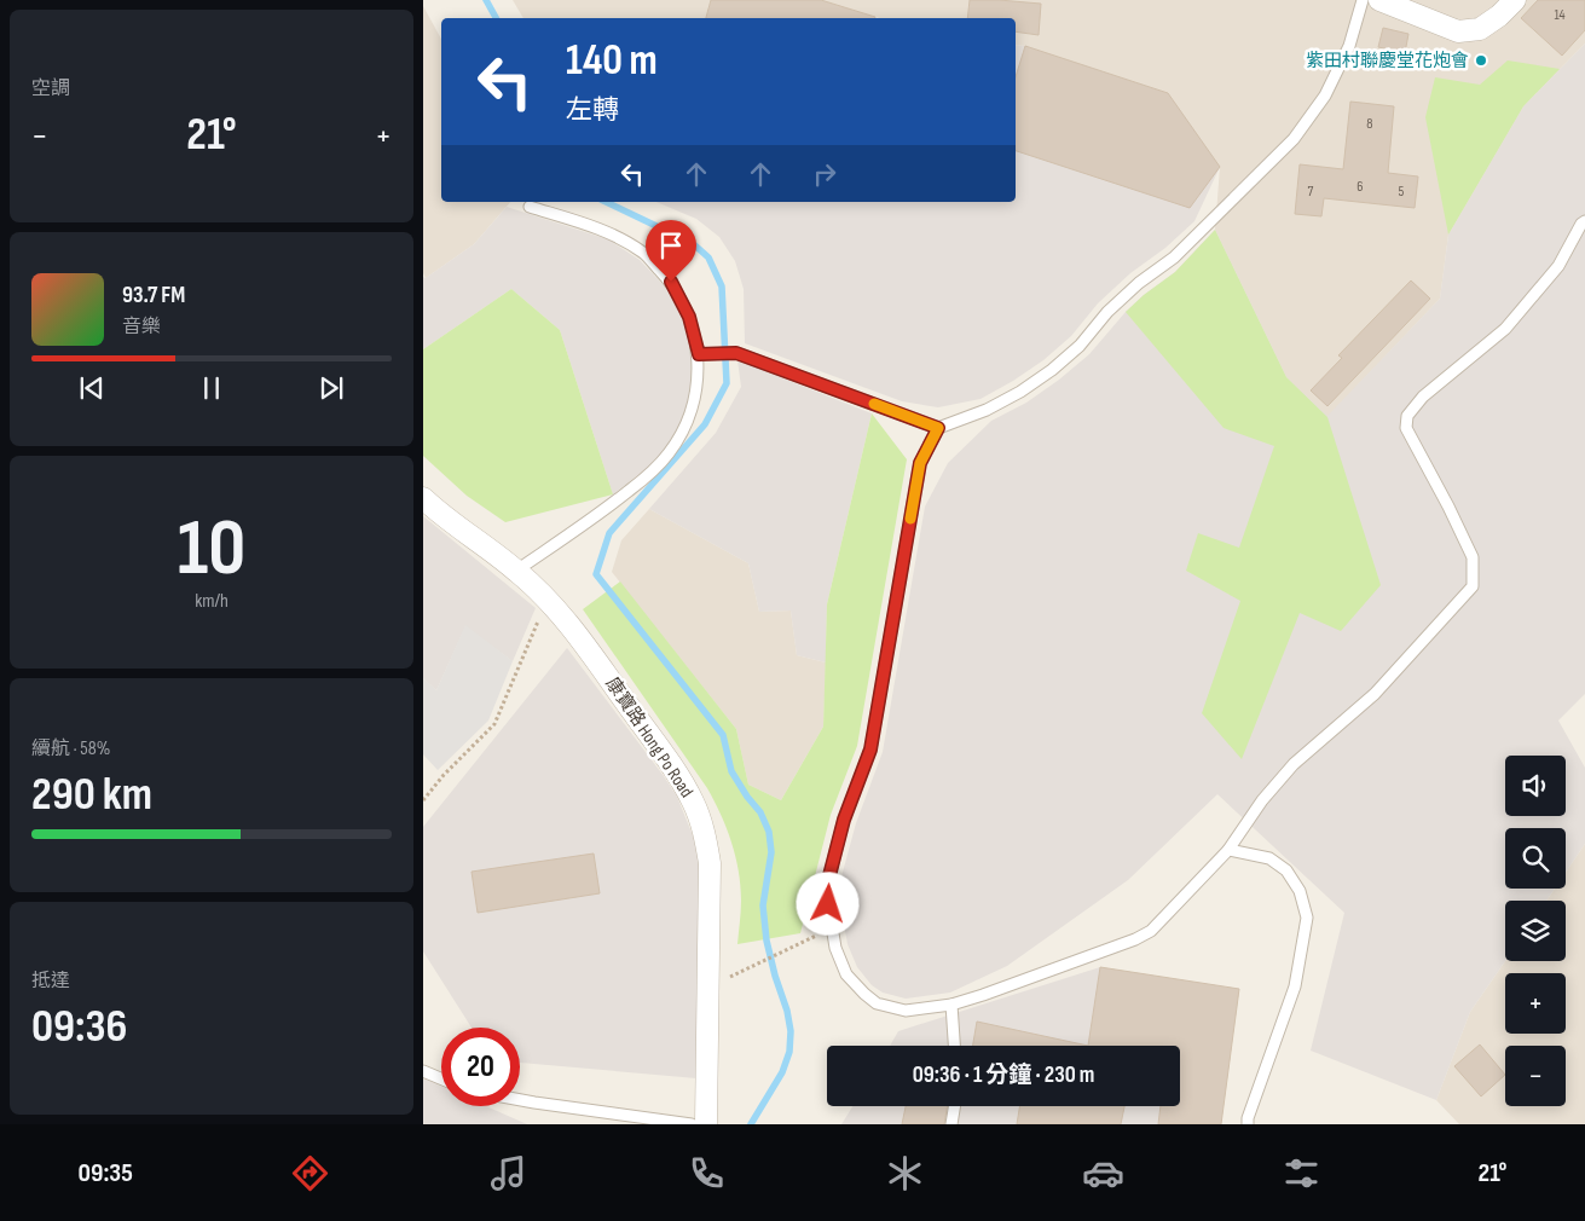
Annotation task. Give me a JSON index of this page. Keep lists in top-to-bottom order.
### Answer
{
  "streets": {
    "street": ["康寶路 Hong Po Road"]
  },
  "places": ["紫田村聯慶堂花炮會"],
  "house_numbers": [
    "14",
    "8",
    "6",
    "7",
    "5"
  ],
  "page": {
    "tile": [
      "空調",
      ["10", "km/h"],
      ["續航 · 58%", "290 km"],
      ["抵達", "09:36"]
    ],
    "turn": ["140 m", "左轉"],
    "heat": ["−", "21°", "+"],
    "song": ["93.7 FM", "音樂"],
    "map_buttons": ["+", "−"],
    "limit": "20",
    "trip": "09:36 · 1 分鐘 · 230 m",
    "tabs": ["09:35", "21°"]
  }
}
